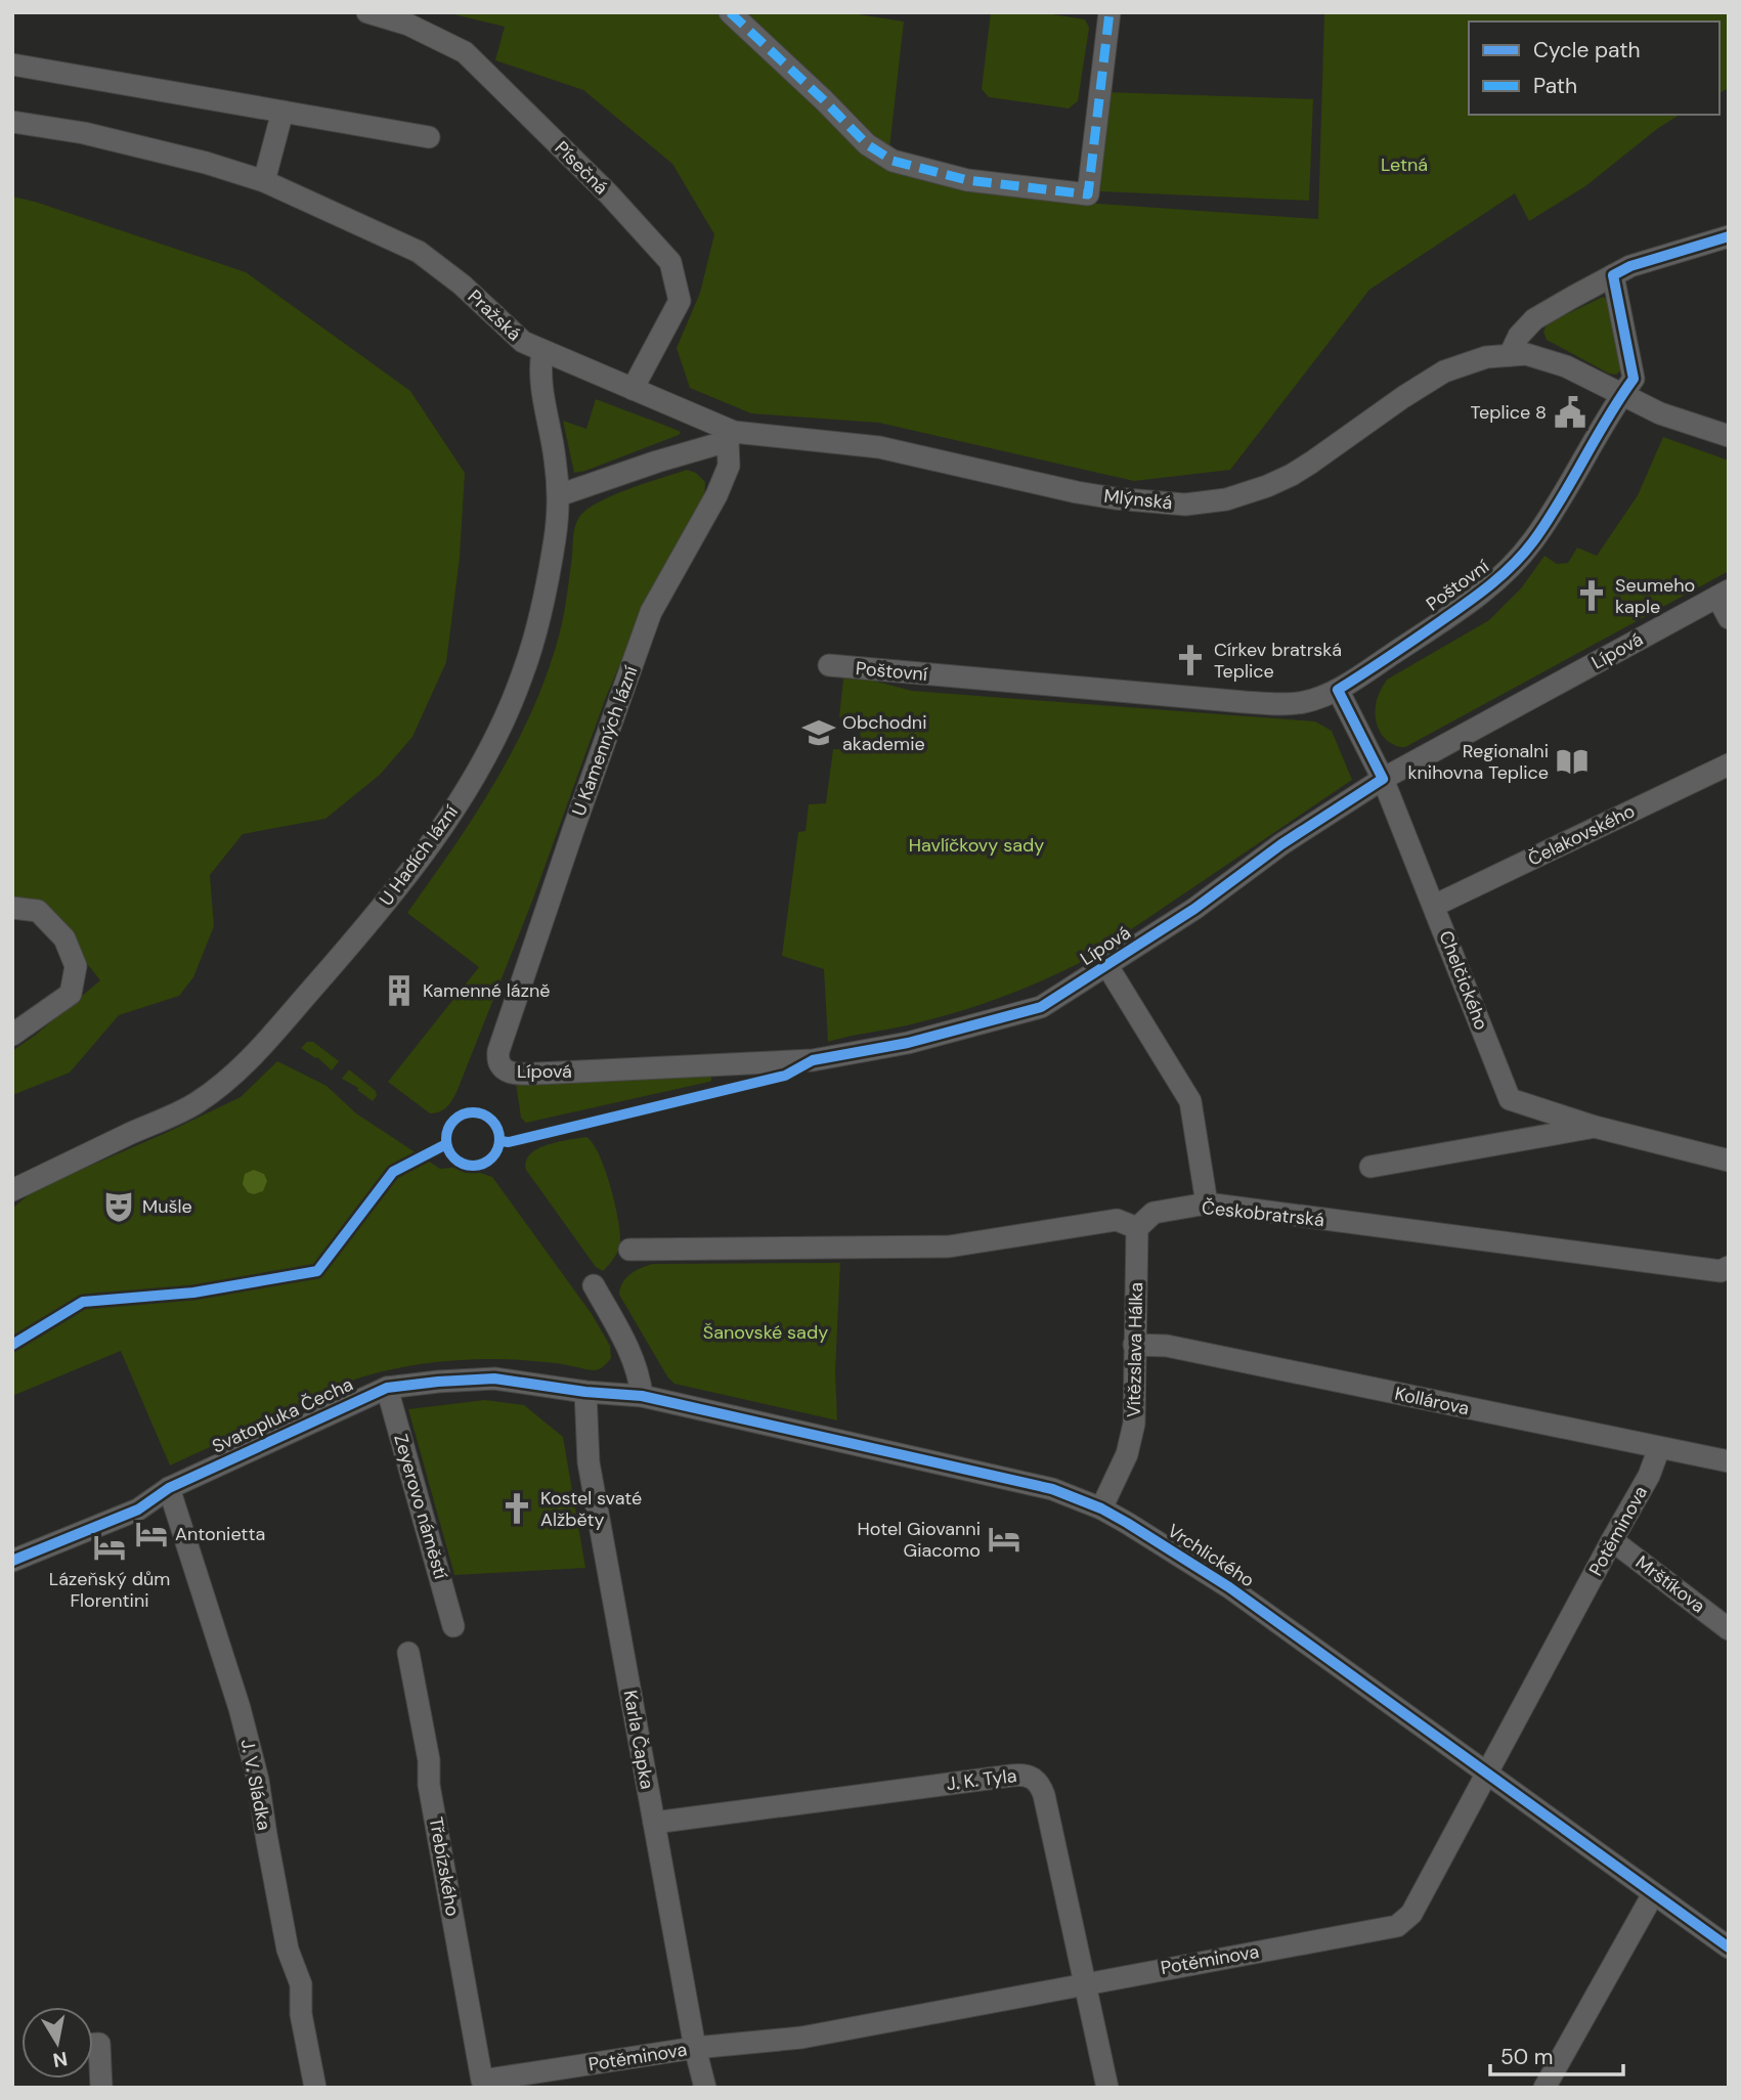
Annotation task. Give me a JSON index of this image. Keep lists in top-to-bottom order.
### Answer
{
  "streets": {
    "street": [
      "Písečná",
      "Pražská",
      "Mlýnská",
      "Poštovní",
      "Lípová",
      "U Kamenných lázní",
      "Čelakovského",
      "U Hadích lázní",
      "Chelčického",
      "Českobratrská",
      "Vítězslava Hálka",
      "Kollárova",
      "Svatopluka Čecha",
      "Zeyerovo náměstí",
      "Potěminova",
      "Vrchlického",
      "Mrštíkova",
      "Karla Čapka",
      "J. K. Tyla",
      "J. V. Sládka",
      "Třebízského"
    ]
  },
  "crossings": [
    ["Písečná", "Pražská"],
    ["Pražská", "Mlýnská"],
    ["Pražská", "U Kamenných lázní"],
    ["Pražská", "U Hadích lázní"],
    ["Mlýnská", "Poštovní"],
    ["Mlýnská", "U Kamenných lázní"],
    ["Lípová", "U Kamenných lázní"],
    ["Lípová", "Chelčického"],
    ["Čelakovského", "Chelčického"],
    ["Českobratrská", "Vítězslava Hálka"],
    ["Vítězslava Hálka", "Kollárova"],
    ["Vítězslava Hálka", "Vrchlického"],
    ["Kollárova", "Potěminova"],
    ["Svatopluka Čecha", "Zeyerovo náměstí"],
    ["Svatopluka Čecha", "Vrchlického"],
    ["Svatopluka Čecha", "Karla Čapka"],
    ["Svatopluka Čecha", "J. V. Sládka"],
    ["Potěminova", "Vrchlického"],
    ["Potěminova", "Mrštíkova"],
    ["Potěminova", "Karla Čapka"],
    ["Potěminova", "J. K. Tyla"],
    ["Potěminova", "Třebízského"],
    ["Vrchlického", "Karla Čapka"],
    ["Karla Čapka", "J. K. Tyla"]
  ],
  "parks": ["Letná", "Havlíčkovy sady", "Šanovské sady"],
  "places": {
    "public building": ["Teplice 8"],
    "church": ["Seumeho kaple", "Církev bratrská Teplice", "Kostel svaté Alžběty"],
    "school or university": ["Obchodni akademie"],
    "library": ["Regionalni knihovna Teplice"],
    "building": ["Kamenné lázně"],
    "theatre": ["Mušle"],
    "hotel": ["Antonietta", "Hotel Giovanni Giacomo", "Lázeňský dům Florentini"]
  },
  "legend": ["Cycle path", "Path"],
  "scale_bar": "50 m",
  "north": "bottom"
}
